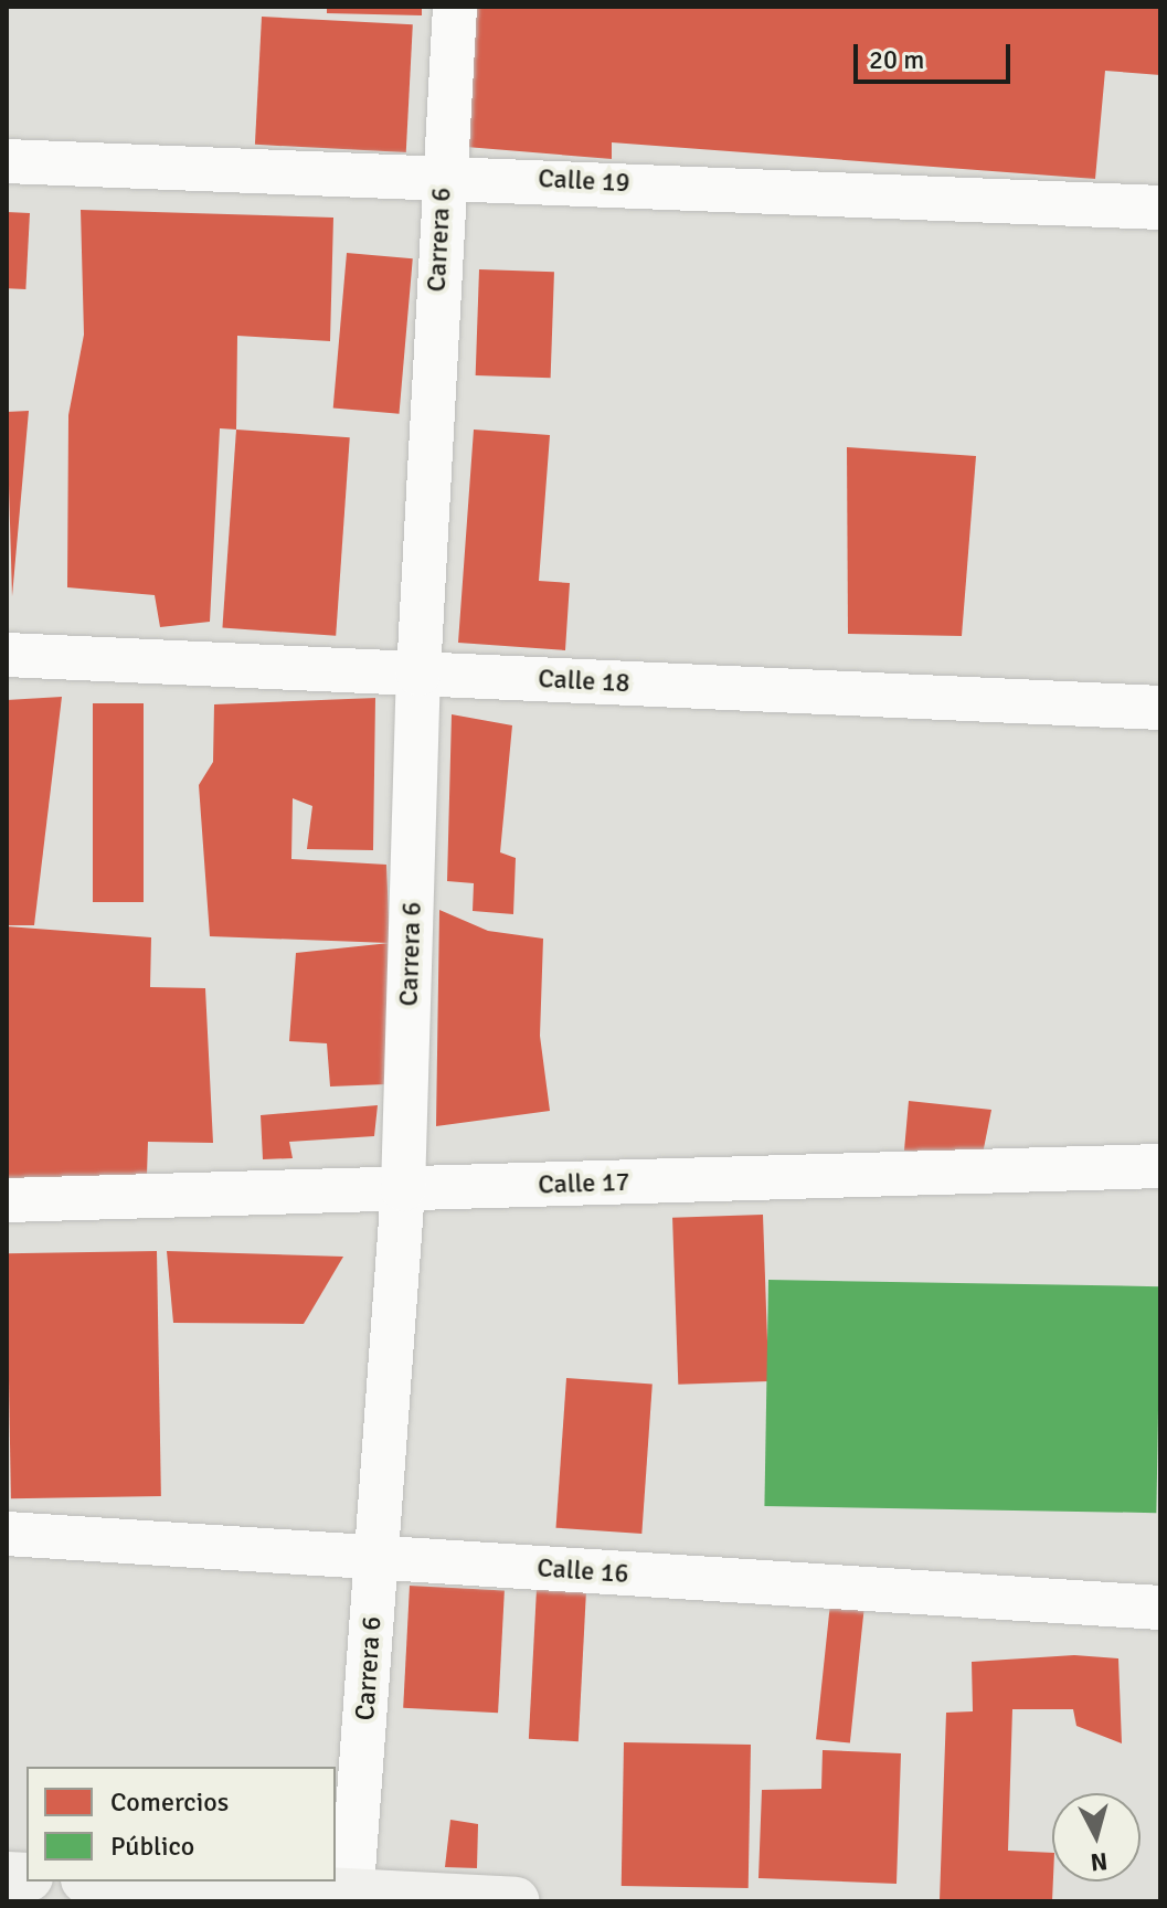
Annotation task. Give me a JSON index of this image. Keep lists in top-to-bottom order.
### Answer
{
  "streets": {
    "street": [
      "Calle 19",
      "Carrera 6",
      "Calle 18",
      "Calle 17",
      "Calle 16"
    ]
  },
  "crossings": [
    ["Calle 19", "Carrera 6"],
    ["Carrera 6", "Calle 18"],
    ["Carrera 6", "Calle 17"],
    ["Carrera 6", "Calle 16"]
  ],
  "legend": ["Comercios", "Público"],
  "scale_bar": "20 m",
  "north": "bottom"
}
